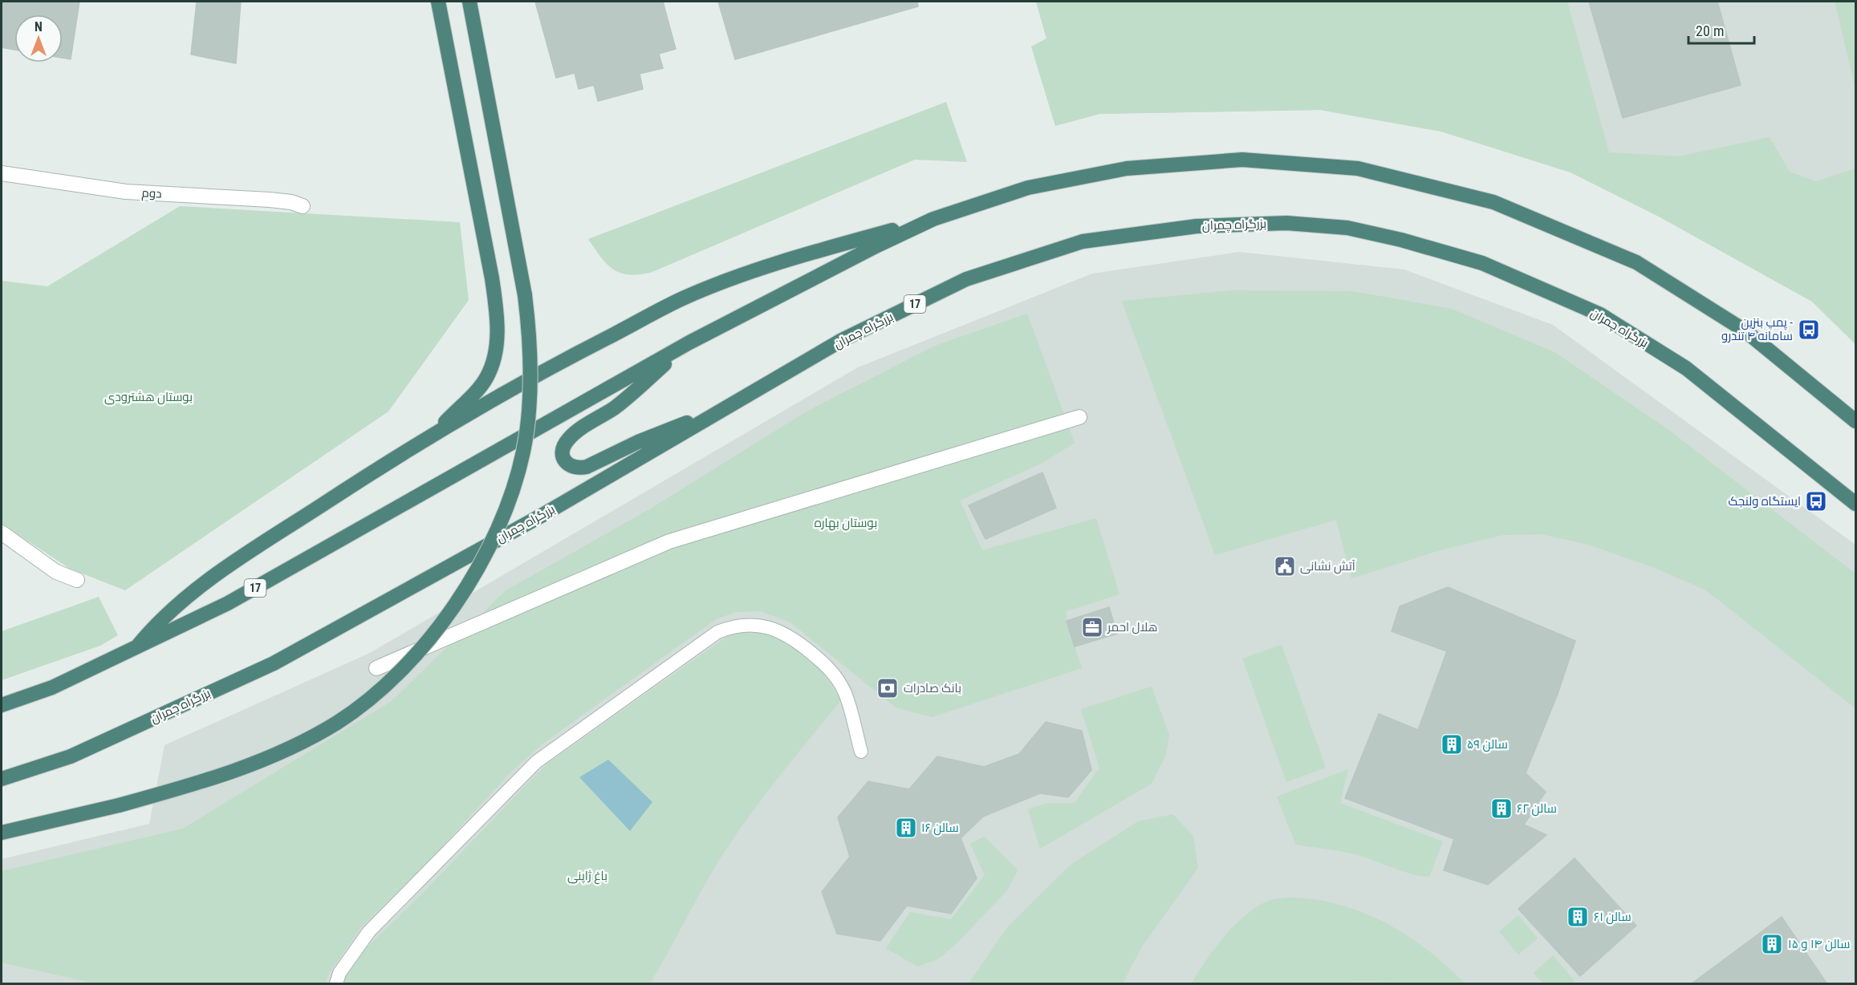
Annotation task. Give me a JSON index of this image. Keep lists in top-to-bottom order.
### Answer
{
  "streets": {
    "highway": ["بزرگراه چمران", "17"],
    "street": ["دوم"]
  },
  "parks": ["بوستان هشترودی", "بوستان بهاره", "باغ ژاپنی"],
  "places": {
    "bus stop": ["پمپ بنزین - سامانه ۴ تندرو", "ایستگاه ولنجک"],
    "public building": ["آتش نشانی"],
    "office": ["هلال احمر"],
    "bank": ["بانک صادرات"],
    "building": [
      "سالن ۵۹",
      "سالن ۶۲",
      "سالن ۱۶",
      "سالن ۶۱",
      "سالن ۱۴ و ۱۵"
    ]
  },
  "scale_bar": "20 m",
  "north": "top"
}
